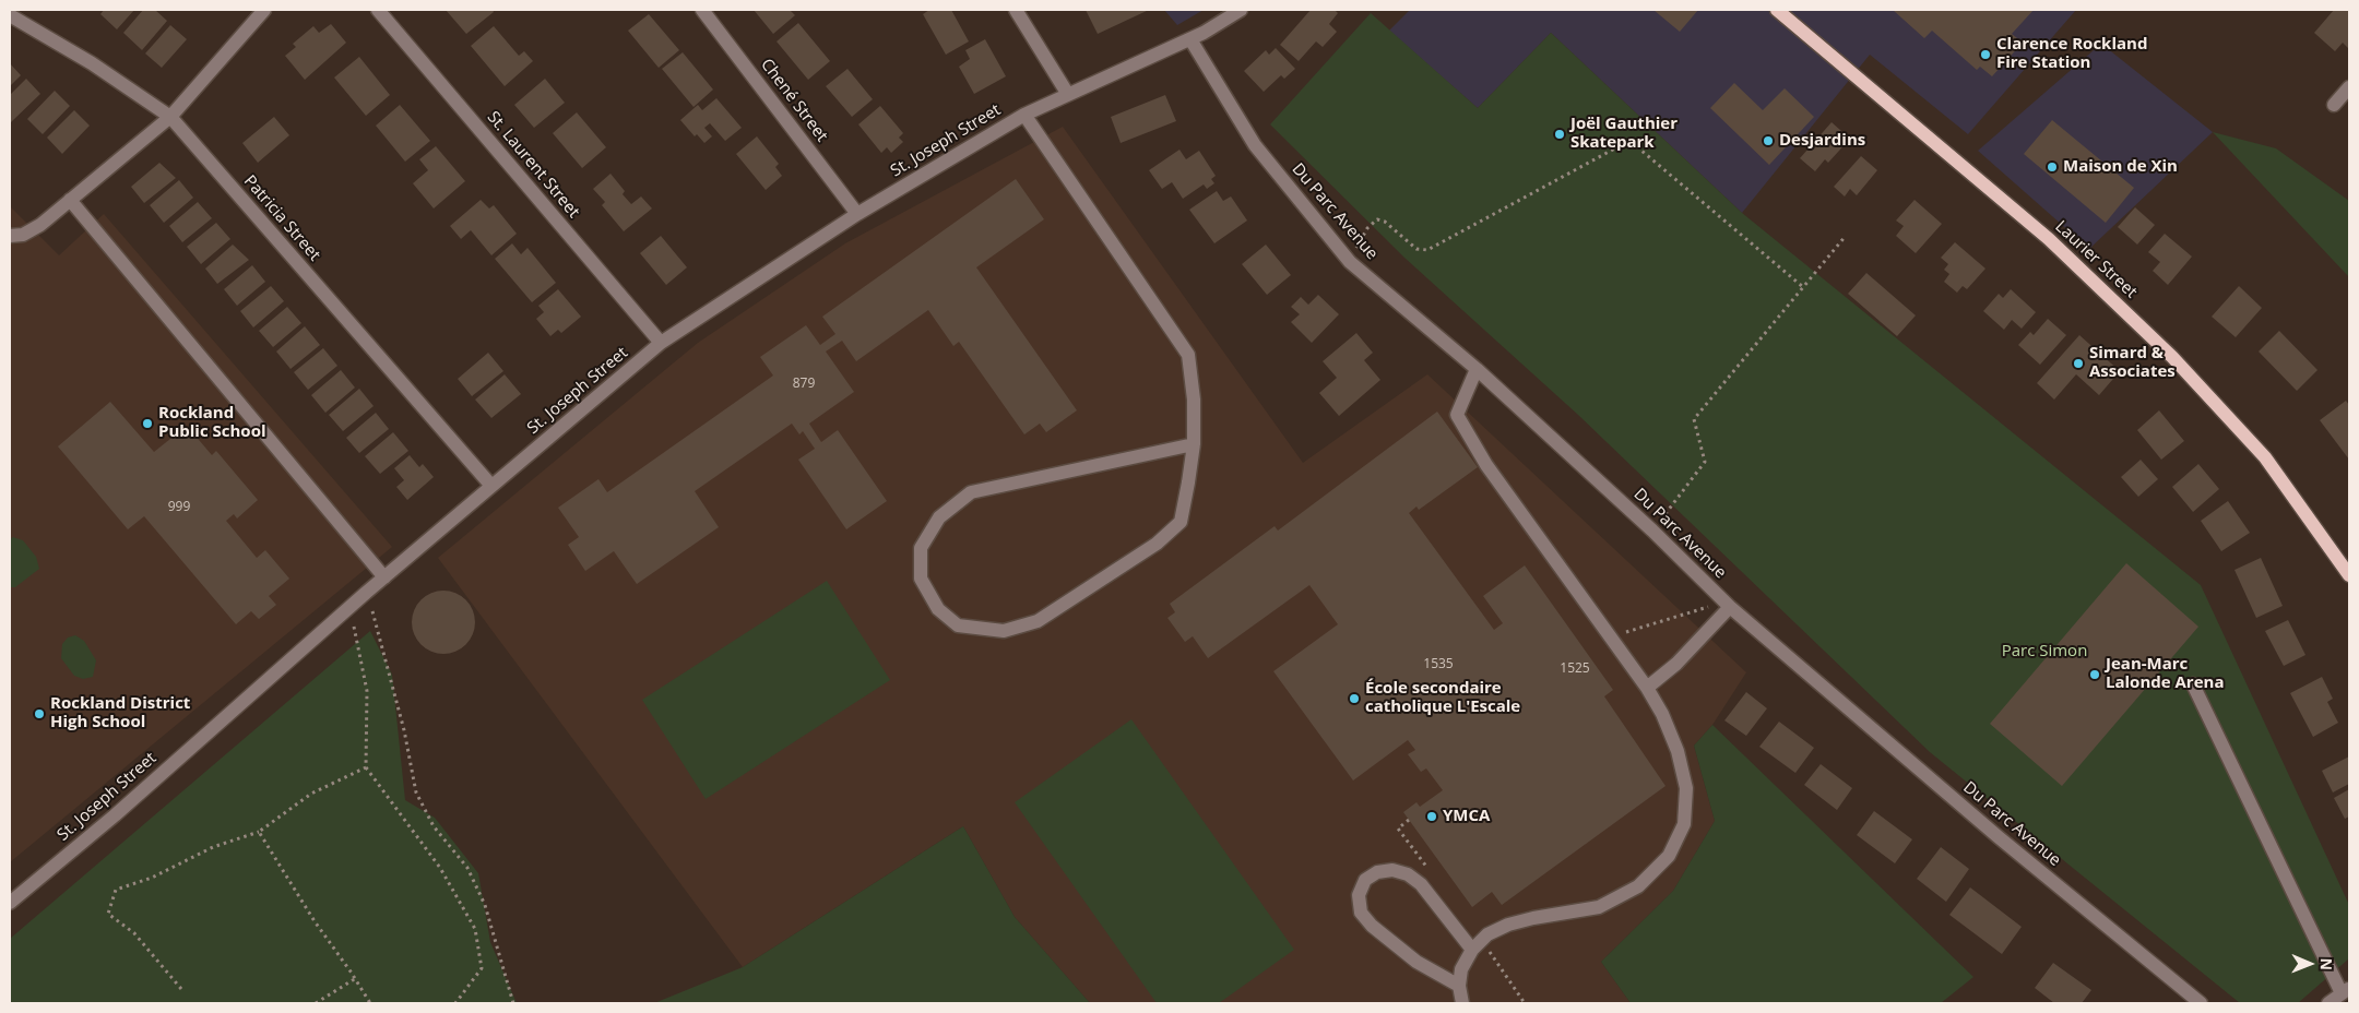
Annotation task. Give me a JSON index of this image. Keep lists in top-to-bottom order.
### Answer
{
  "streets": {
    "main road": ["Laurier Street"],
    "street": [
      "Chené Street",
      "St. Joseph Street",
      "St. Laurent Street",
      "Du Parc Avenue",
      "Patricia Street"
    ]
  },
  "crossings": [
    ["Chené Street", "St. Joseph Street"],
    ["St. Joseph Street", "St. Laurent Street"],
    ["St. Joseph Street", "Du Parc Avenue"],
    ["St. Joseph Street", "Patricia Street"]
  ],
  "parks": ["Parc Simon"],
  "places": [
    "Clarence Rockland Fire Station",
    "Joël Gauthier Skatepark",
    "Desjardins",
    "Maison de Xin",
    "Simard & Associates",
    "Rockland Public School",
    "Jean-Marc Lalonde Arena",
    "École secondaire catholique L'Escale",
    "Rockland District High School",
    "YMCA"
  ],
  "house_numbers": [
    "879",
    "999",
    "1535",
    "1525"
  ],
  "north": "right"
}
